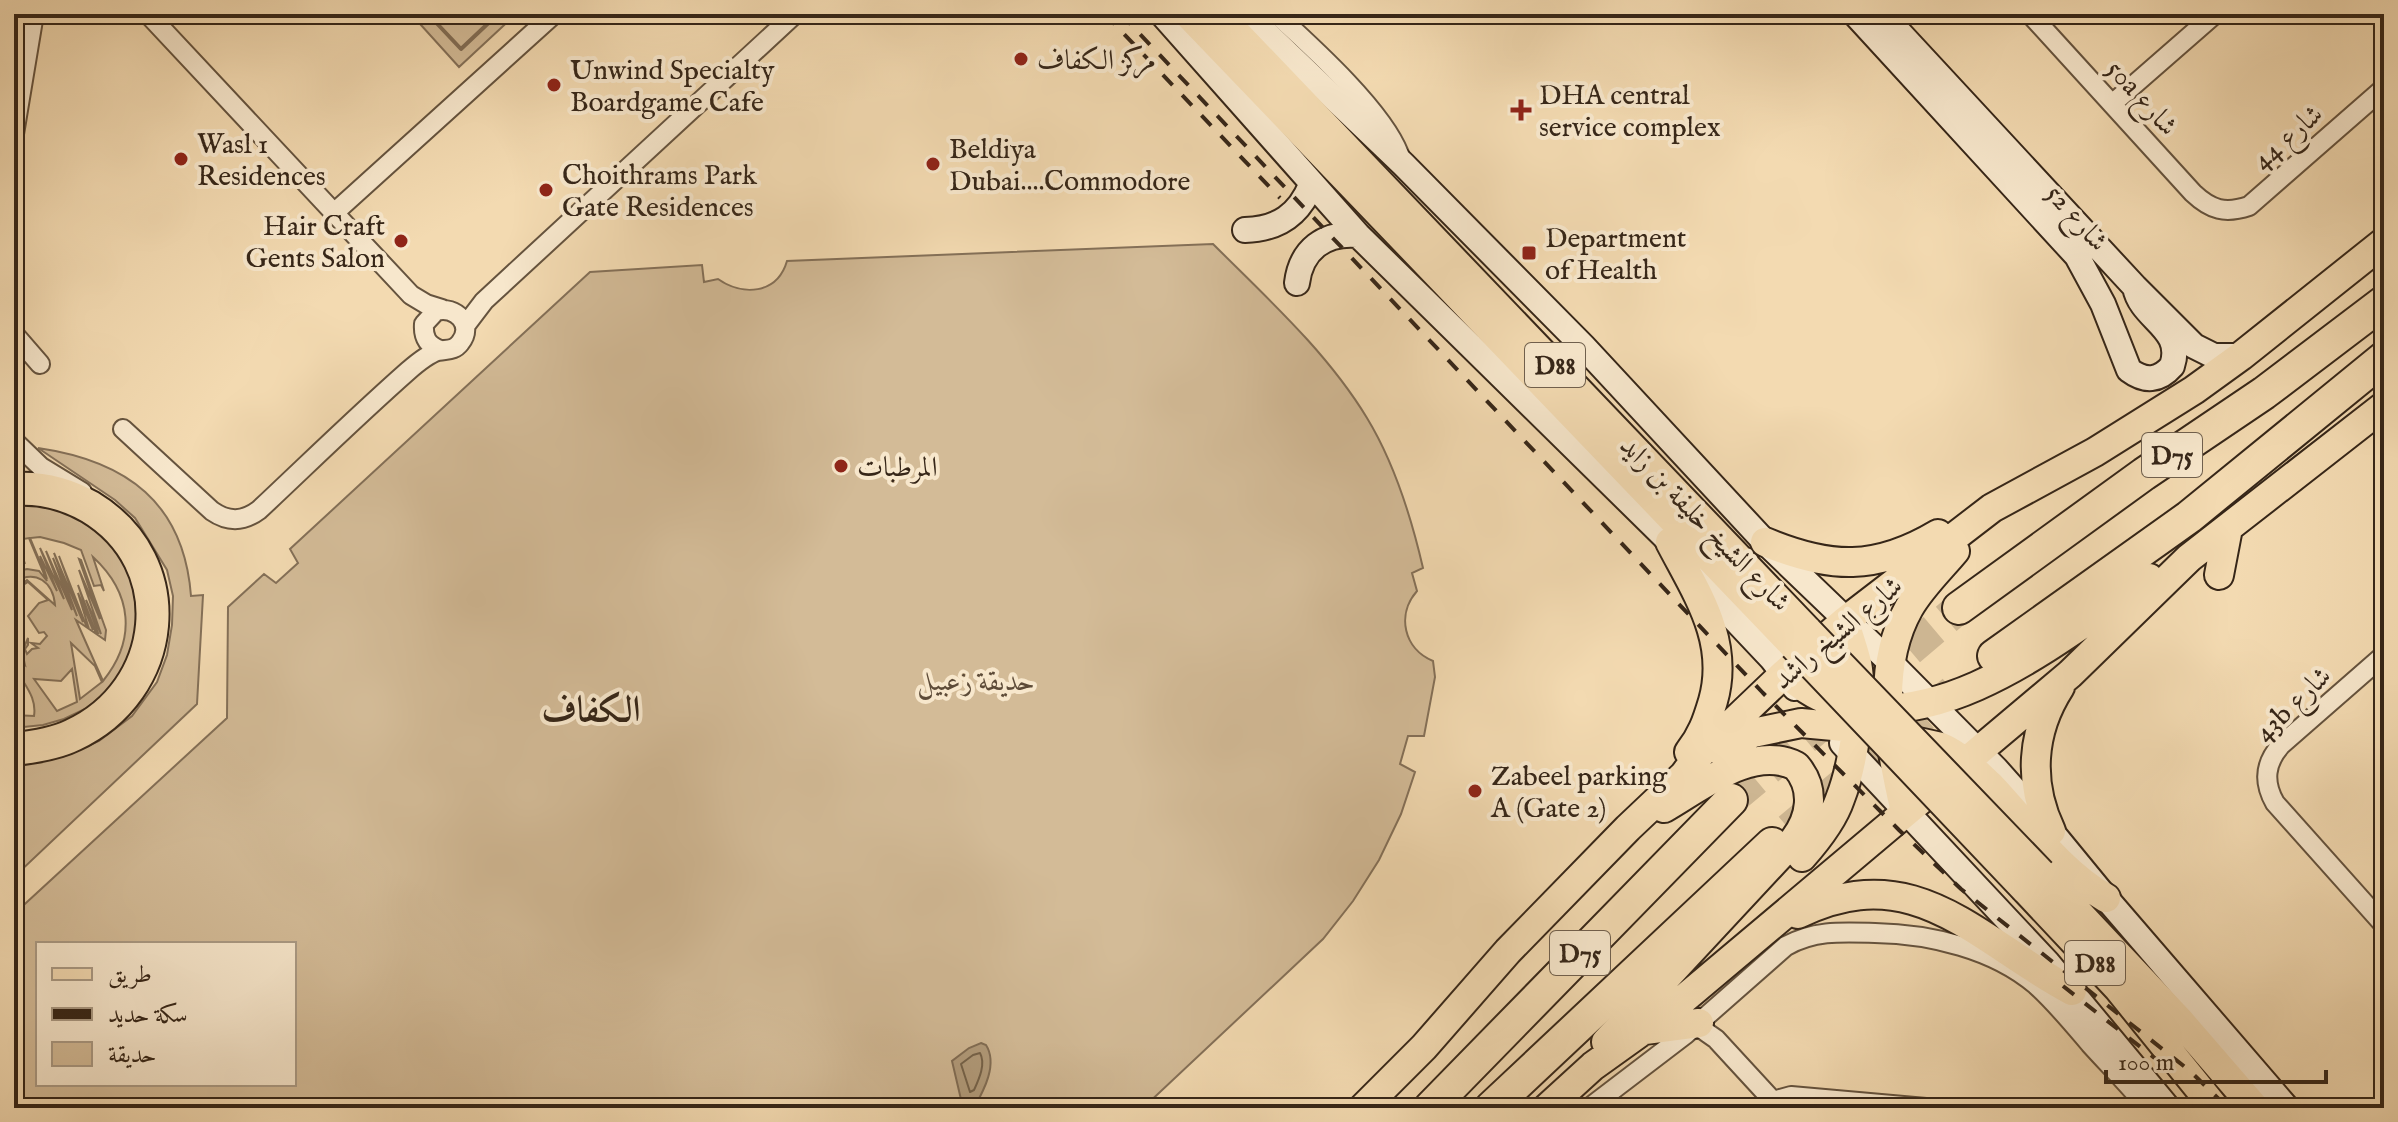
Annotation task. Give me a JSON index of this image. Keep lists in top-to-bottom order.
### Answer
{
  "streets": {
    "highway": ["D75"],
    "main road": [
      "شارع 52",
      "D88",
      "شارع الشيخ خليفة بن زايد",
      "شارع الشيخ راشد"
    ],
    "street": ["50a شارع", "شارع 44", "43b شارع"]
  },
  "crossings": [
    ["50a شارع", "شارع 44"],
    ["شارع 52", "شارع الشيخ راشد"]
  ],
  "districts": ["الكفاف"],
  "parks": ["حديقة زعبيل"],
  "places": {
    "other": [
      "مركز الكفاف",
      "Unwind Specialty Boardgame Cafe",
      "Wasl 1 Residences",
      "Beldiya Dubai....Commodore",
      "Choithrams Park Gate Residences",
      "Hair Craft Gents Salon",
      "المرطبات",
      "Zabeel parking A (Gate 2)"
    ],
    "health": ["DHA central service complex"],
    "transit": ["Department of Health"]
  },
  "legend": ["طريق", "سكة حديد", "حديقة"],
  "scale_bar": "100 m"
}
